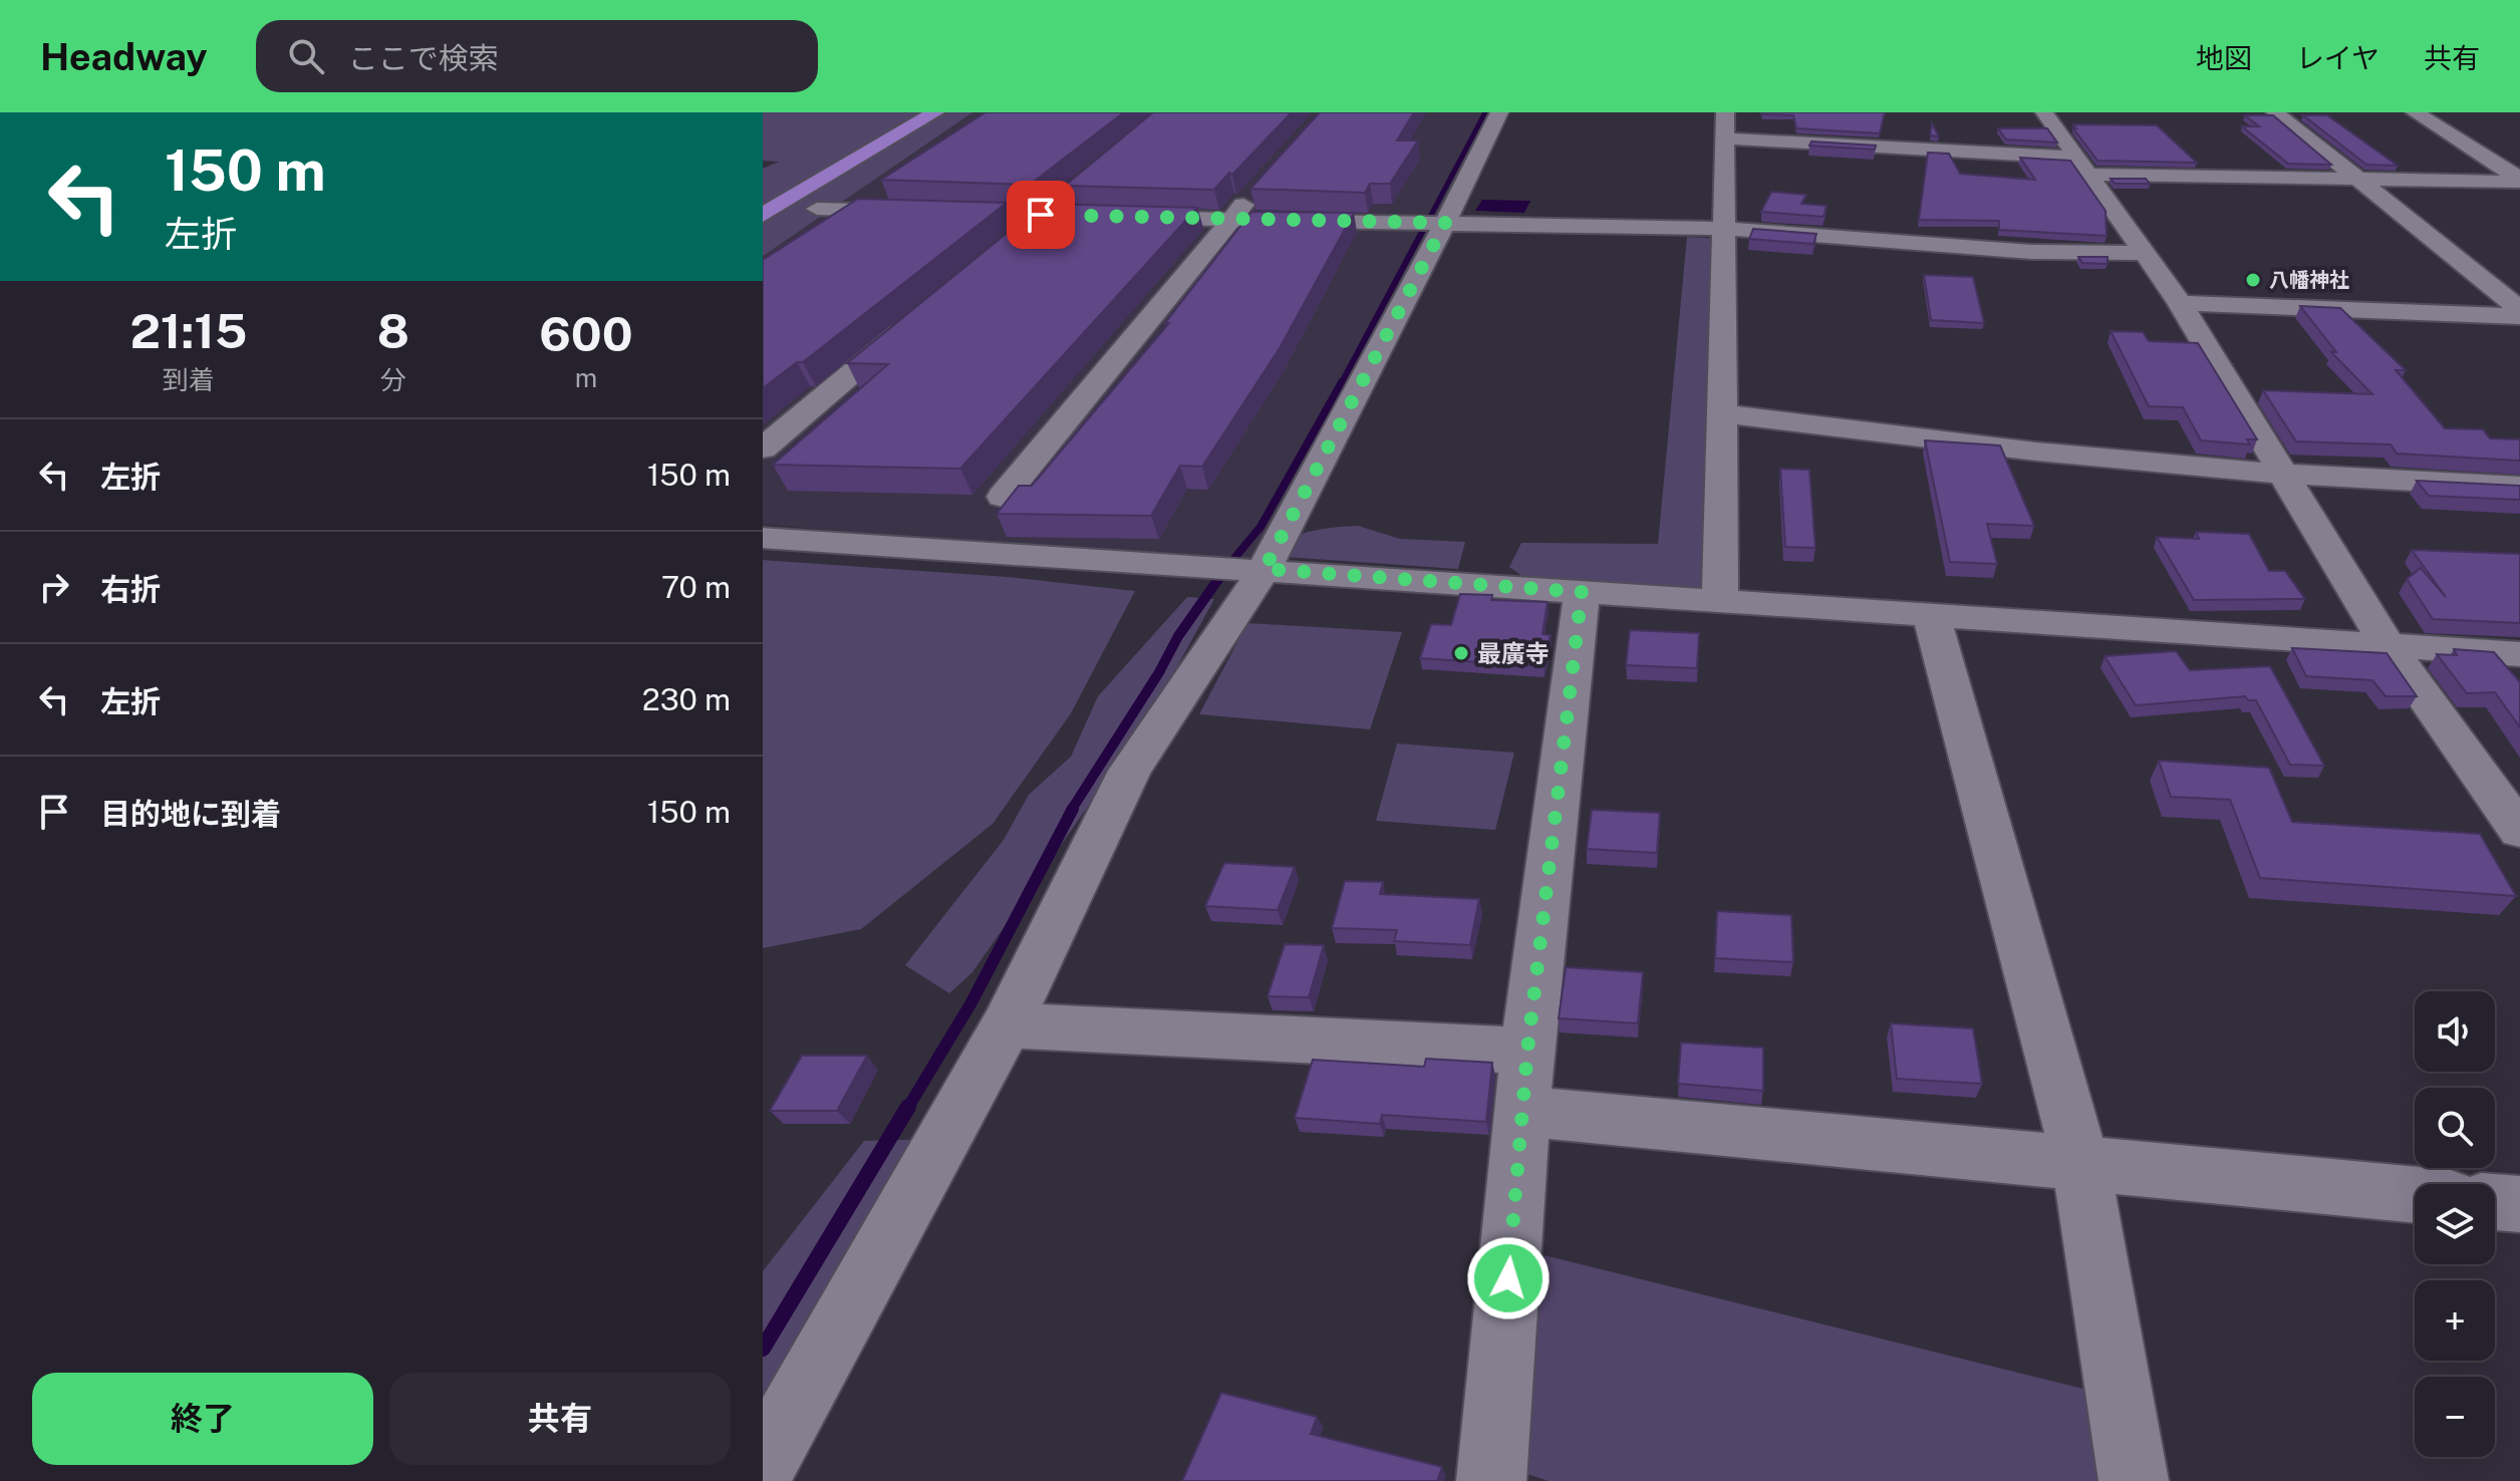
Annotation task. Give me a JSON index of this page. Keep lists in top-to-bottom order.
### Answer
{
  "places": ["八幡神社", "最廣寺"],
  "page": {
    "header": "Headway",
    "search": "ここで検索",
    "nav": ["地図", "レイヤ", "共有"],
    "turn": ["150 m", "左折"],
    "eta": [
      "21:15",
      "到着",
      "8",
      "分",
      "600",
      "m"
    ],
    "list": [
      {
        "name": "左折",
        "value": "150 m"
      },
      {
        "name": "右折",
        "value": "70 m"
      },
      {
        "name": "左折",
        "value": "230 m"
      },
      {
        "name": "目的地に到着",
        "value": "150 m"
      }
    ],
    "map_buttons": ["+", "−"],
    "buttons": ["終了", "共有"]
  }
}
